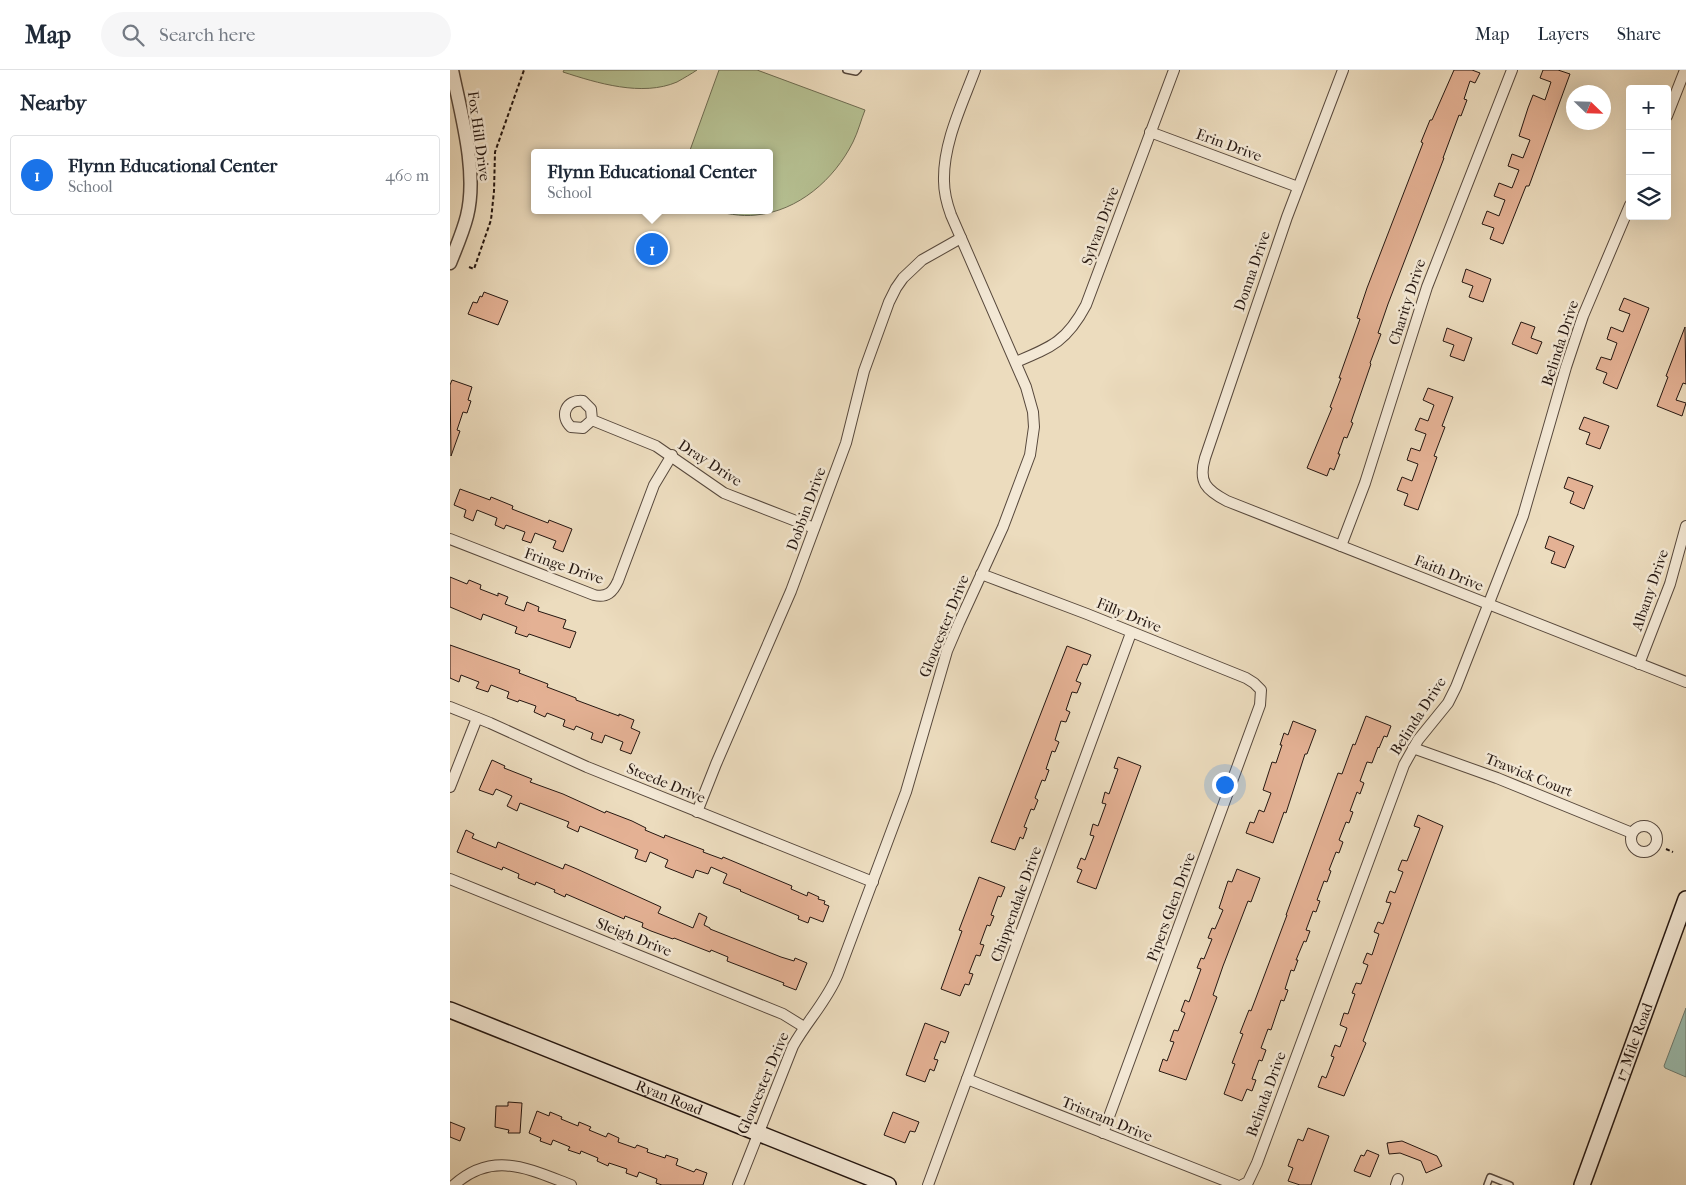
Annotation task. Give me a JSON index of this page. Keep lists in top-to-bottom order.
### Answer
{
  "streets": {
    "main road": ["17 Mile Road", "Ryan Road"],
    "street": [
      "Fox Hill Drive",
      "Erin Drive",
      "Sylvan Drive",
      "Donna Drive",
      "Charity Drive",
      "Belinda Drive",
      "Dray Drive",
      "Dobbin Drive",
      "Fringe Drive",
      "Faith Drive",
      "Albany Drive",
      "Filly Drive",
      "Gloucester Drive",
      "Trawick Court",
      "Steede Drive",
      "Chippendale Drive",
      "Pipers Glen Drive",
      "Sleigh Drive",
      "Tristram Drive"
    ]
  },
  "crossings": [
    ["Erin Drive", "Sylvan Drive"],
    ["Erin Drive", "Donna Drive"],
    ["Sylvan Drive", "Gloucester Drive"],
    ["Donna Drive", "Faith Drive"],
    ["Charity Drive", "Faith Drive"],
    ["Belinda Drive", "Faith Drive"],
    ["Belinda Drive", "Trawick Court"],
    ["Dray Drive", "Dobbin Drive"],
    ["Dray Drive", "Fringe Drive"],
    ["Dobbin Drive", "Gloucester Drive"],
    ["Dobbin Drive", "Steede Drive"],
    ["Faith Drive", "Albany Drive"],
    ["Filly Drive", "Gloucester Drive"],
    ["Filly Drive", "Chippendale Drive"],
    ["Filly Drive", "Pipers Glen Drive"],
    ["Gloucester Drive", "Steede Drive"],
    ["Gloucester Drive", "Sleigh Drive"],
    ["Gloucester Drive", "Ryan Road"],
    ["Chippendale Drive", "Tristram Drive"],
    ["Pipers Glen Drive", "Tristram Drive"]
  ],
  "north": "bottom right",
  "page": {
    "header": "Map",
    "search": "Search here",
    "nav": ["Map", "Layers", "Share"],
    "heading": "Nearby",
    "map_buttons": ["+", "−"],
    "list": [
      {
        "mark": "1",
        "name": "Flynn Educational Center",
        "note": "School",
        "value": "460 m"
      }
    ],
    "popup": ["Flynn Educational Center", "School"],
    "pins": "1"
  }
}
